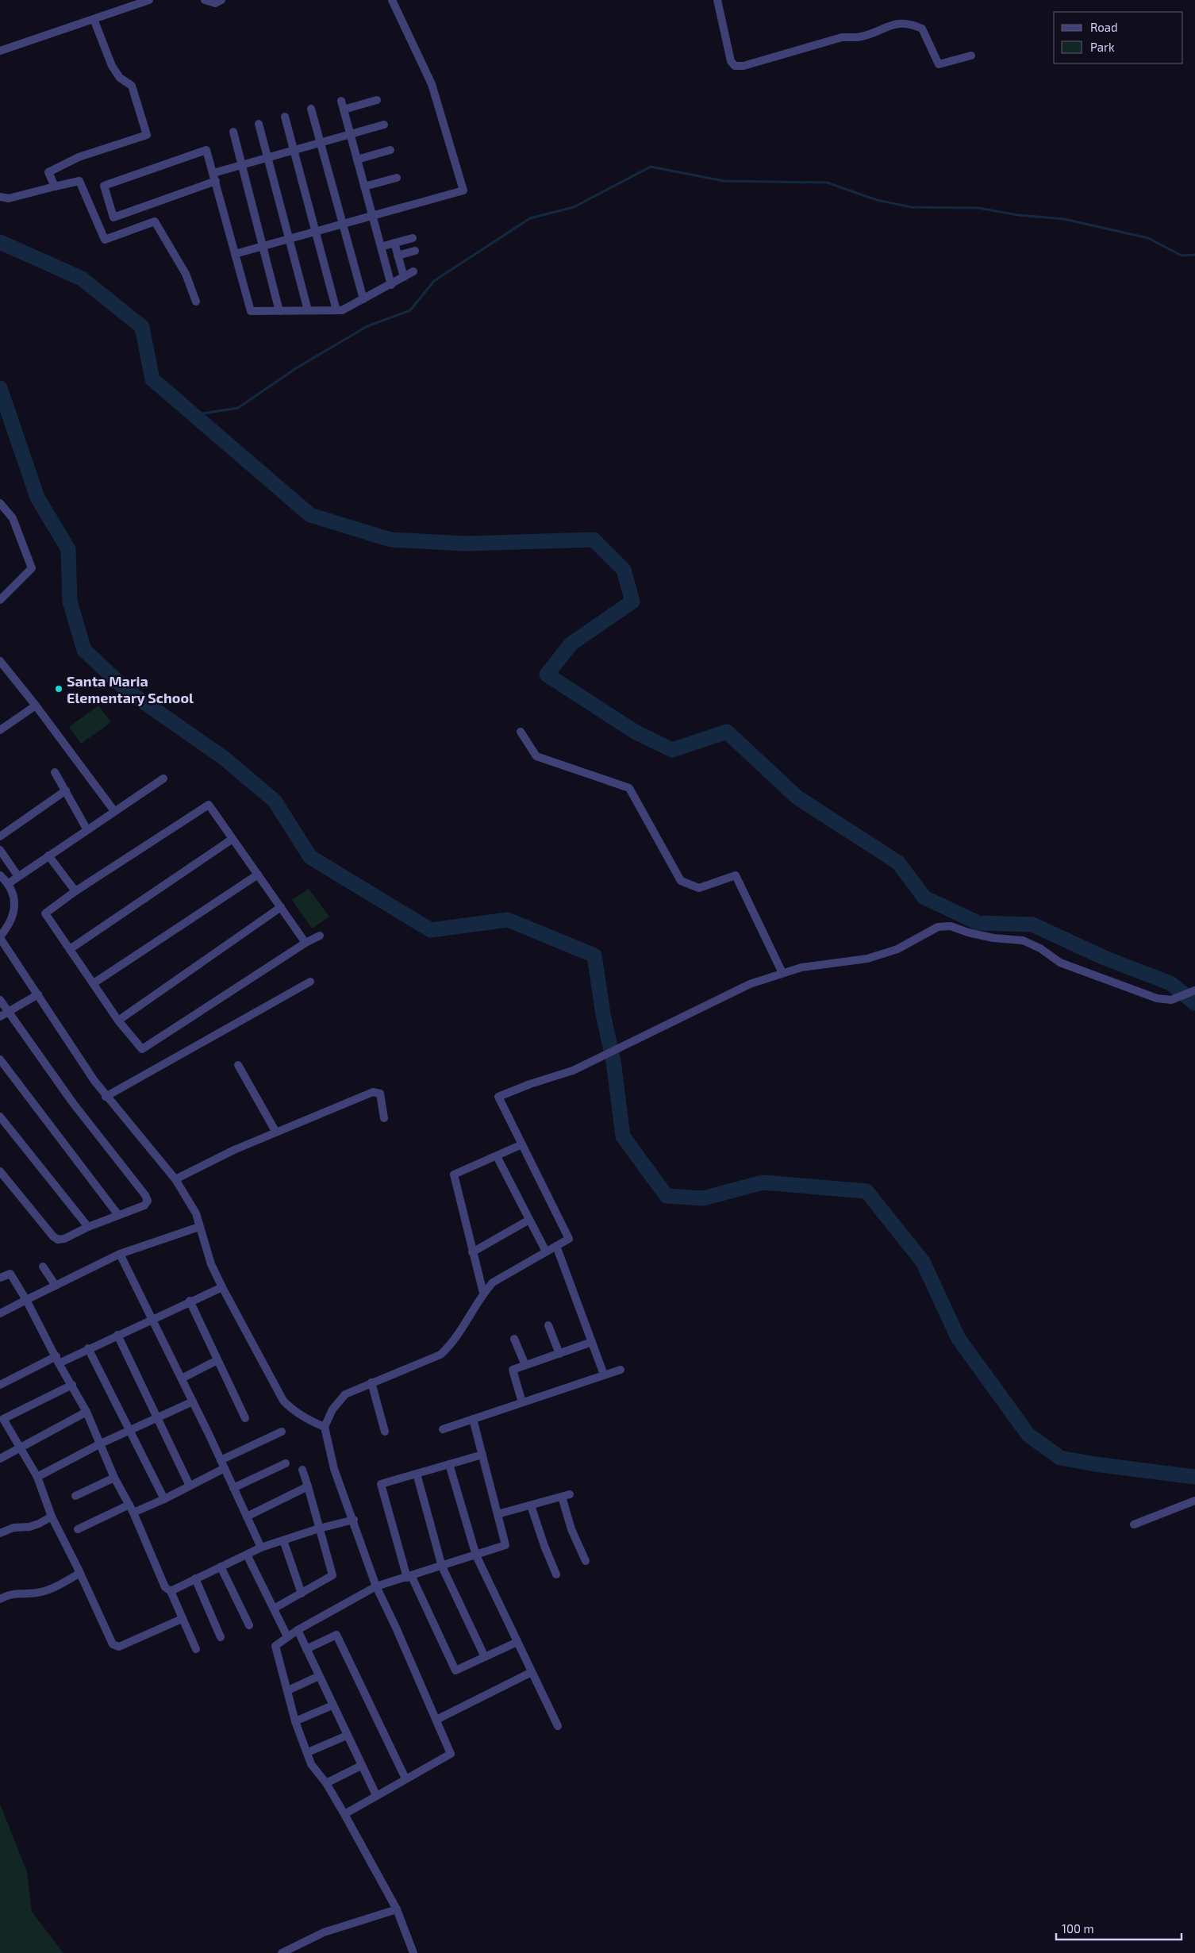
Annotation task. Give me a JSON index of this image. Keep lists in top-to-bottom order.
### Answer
{
  "places": ["Santa Maria Elementary School"],
  "legend": ["Road", "Park"],
  "scale_bar": "100 m"
}
